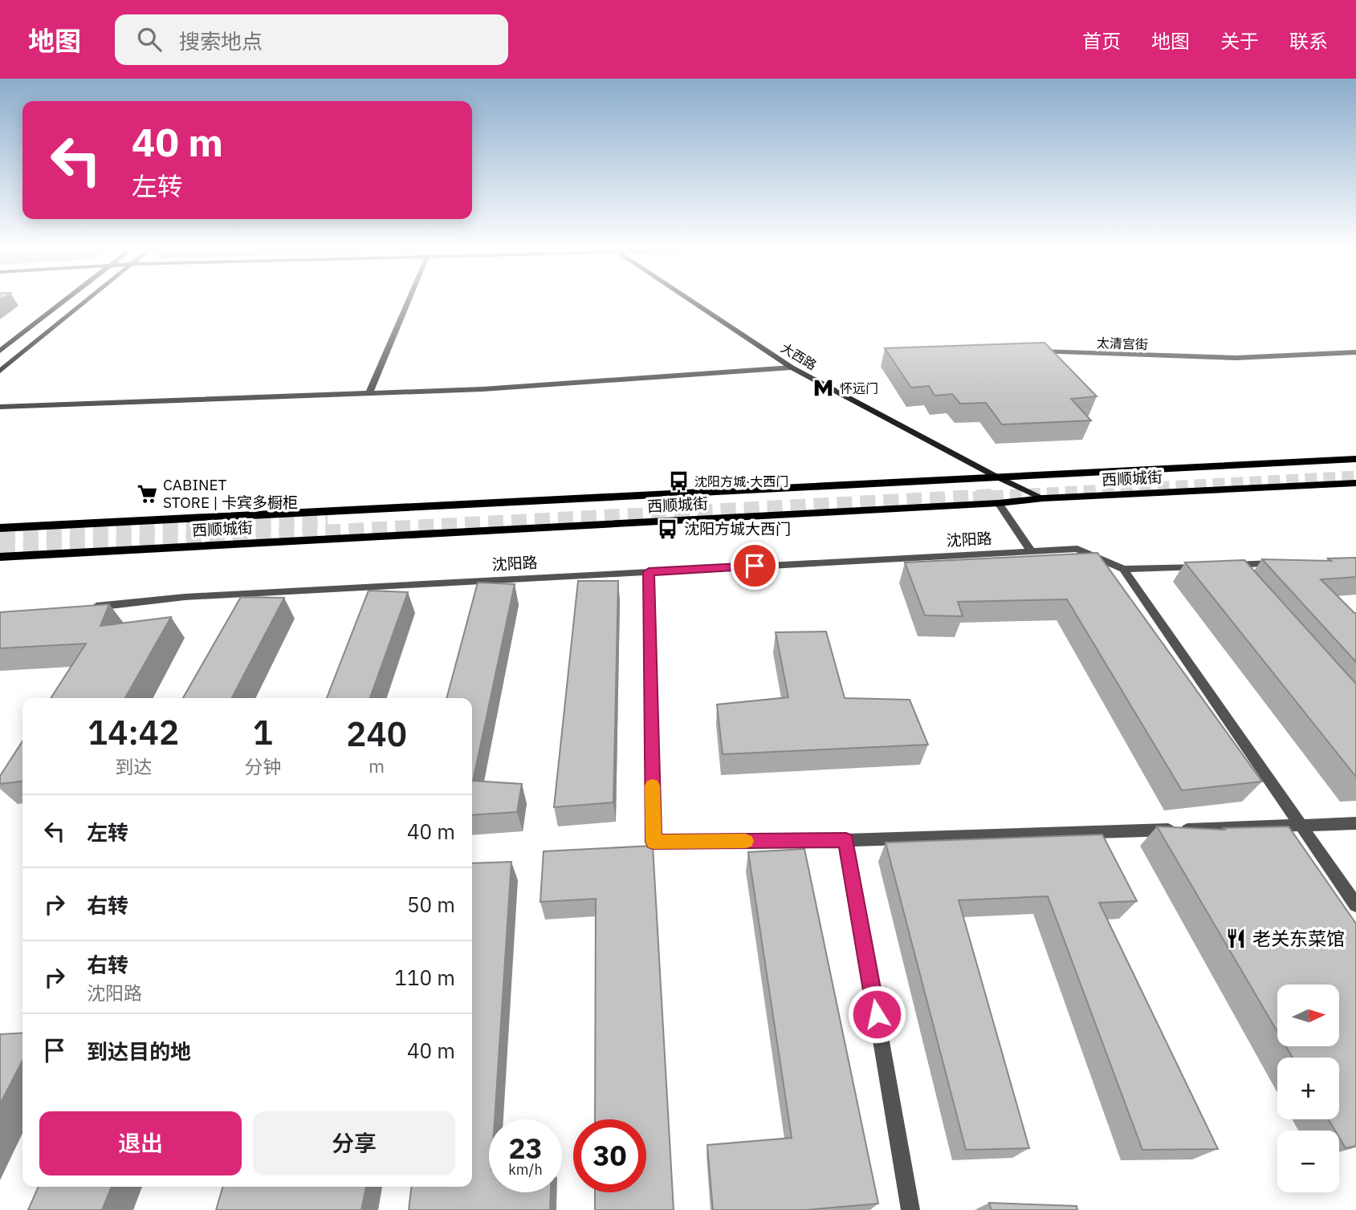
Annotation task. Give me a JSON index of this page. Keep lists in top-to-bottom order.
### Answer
{
  "streets": {
    "main road": ["大西路", "西顺城街"],
    "street": ["太清宫街", "沈阳路"]
  },
  "crossings": [
    ["大西路", "西顺城街"],
    ["西顺城街", "沈阳路"]
  ],
  "places": {
    "metro station": ["怀远门"],
    "bus stop": ["沈阳方城·大西门", "沈阳方城大西门"],
    "supermarket": ["CABINET STORE | 卡宾多橱柜"],
    "restaurant": ["老关东菜馆"]
  },
  "north": "right",
  "page": {
    "header": "地图",
    "search": "搜索地点",
    "nav": [
      "首页",
      "地图",
      "关于",
      "联系"
    ],
    "turn": ["40 m", "左转"],
    "eta": [
      "14:42",
      "到达",
      "1",
      "分钟",
      "240",
      "m"
    ],
    "list": [
      {
        "name": "左转",
        "value": "40 m"
      },
      {
        "name": "右转",
        "value": "50 m"
      },
      {
        "name": "右转",
        "note": "沈阳路",
        "value": "110 m"
      },
      {
        "name": "到达目的地",
        "value": "40 m"
      }
    ],
    "map_buttons": ["+", "−"],
    "buttons": ["退出", "分享"],
    "speed": "23 km/h",
    "limit": "30"
  }
}
